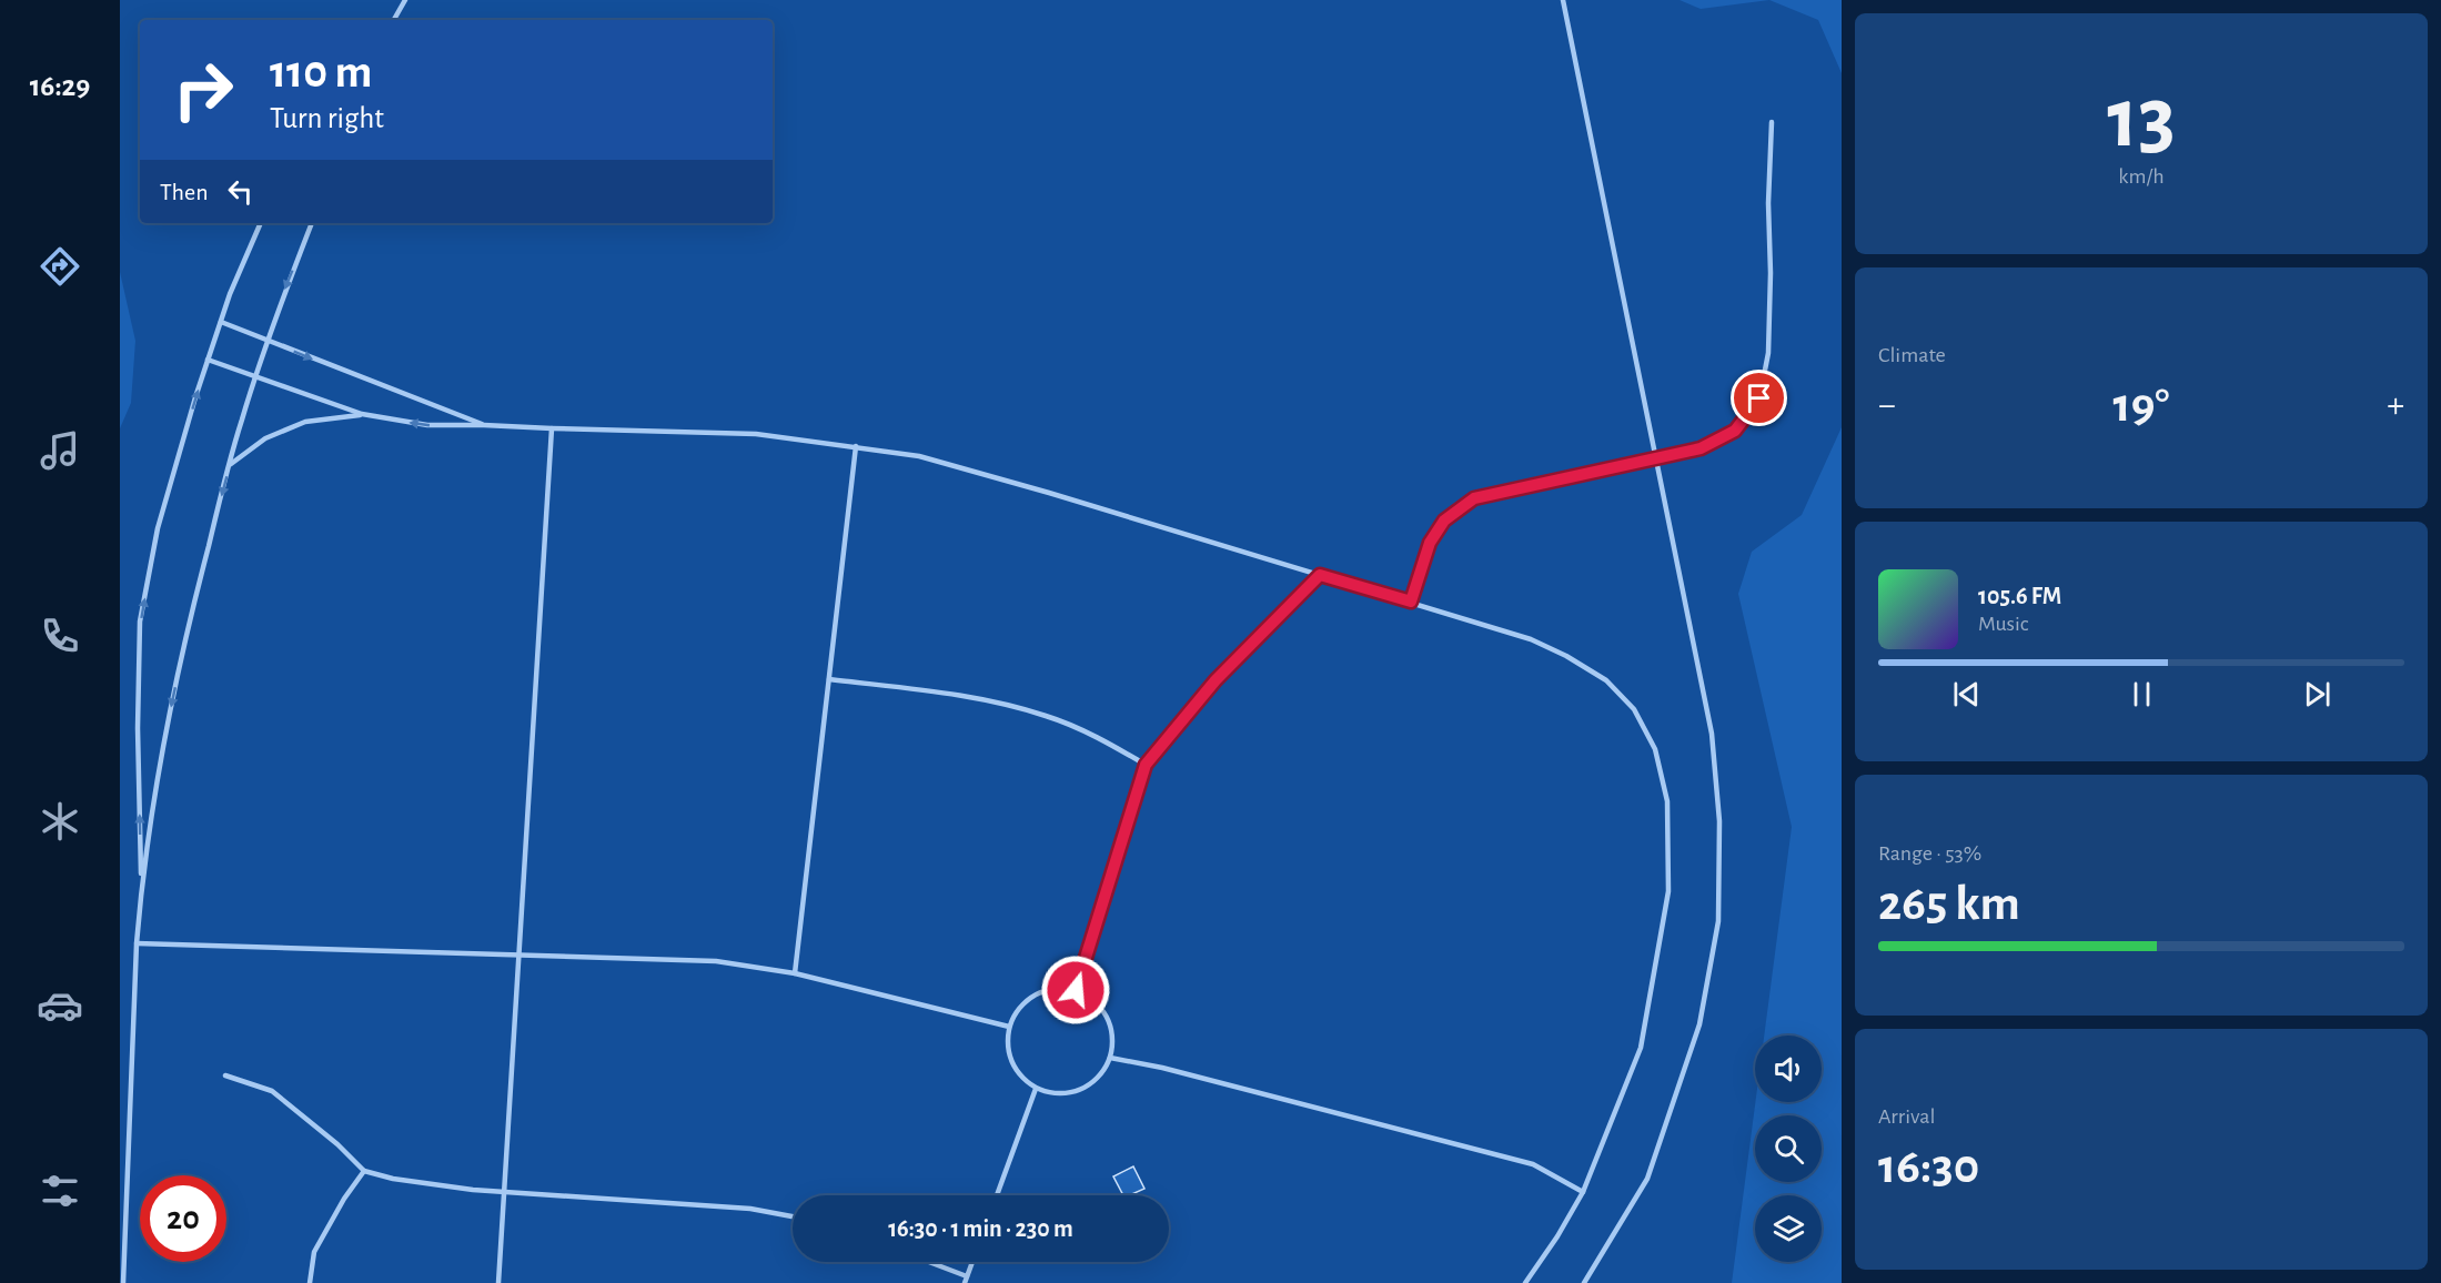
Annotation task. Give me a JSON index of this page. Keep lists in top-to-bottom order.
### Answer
{
  "page": {
    "tabs": "16:29",
    "tile": [
      ["13", "km/h"],
      "Climate",
      ["Range · 53%", "265 km"],
      ["Arrival", "16:30"]
    ],
    "turn": ["110 m", "Turn right"],
    "then": "Then",
    "heat": ["−", "19°", "+"],
    "song": ["105.6 FM", "Music"],
    "limit": "20",
    "trip": "16:30 · 1 min · 230 m"
  }
}
